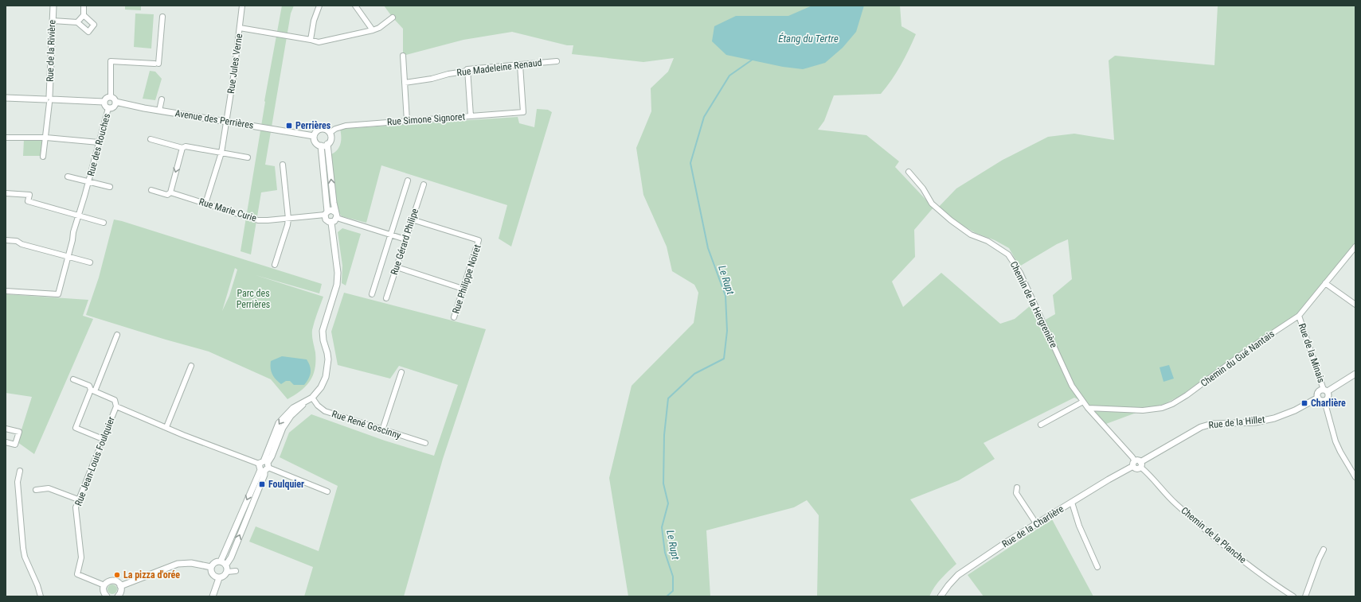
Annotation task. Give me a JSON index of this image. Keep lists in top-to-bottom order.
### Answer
{
  "streets": {
    "street": [
      "Rue de la Rivière",
      "Rue Jules Verne",
      "Rue Madeleine Renaud",
      "Avenue des Perrières",
      "Rue Simone Signoret",
      "Rue des Rouches",
      "Rue Marie Curie",
      "Rue Gérard Philipe",
      "Rue Philippe Noiret",
      "Chemin de la Hergrenière",
      "Rue de la Minais",
      "Chemin du Gué Nantais",
      "Rue de la Hillet",
      "Rue René Goscinny",
      "Rue Jean-Louis Foulquier",
      "Rue de la Charlière",
      "Chemin de la Planche"
    ]
  },
  "crossings": [
    ["Rue Jules Verne", "Avenue des Perrières"],
    ["Rue Jules Verne", "Rue Marie Curie"],
    ["Rue Madeleine Renaud", "Rue Simone Signoret"],
    ["Avenue des Perrières", "Rue Simone Signoret"],
    ["Avenue des Perrières", "Rue des Rouches"],
    ["Rue Gérard Philipe", "Rue Philippe Noiret"],
    ["Chemin de la Hergrenière", "Chemin du Gué Nantais"],
    ["Chemin de la Hergrenière", "Rue de la Hillet"],
    ["Chemin de la Hergrenière", "Rue de la Charlière"],
    ["Chemin de la Hergrenière", "Chemin de la Planche"],
    ["Rue de la Minais", "Chemin du Gué Nantais"],
    ["Rue de la Minais", "Rue de la Hillet"],
    ["Rue de la Hillet", "Rue de la Charlière"],
    ["Rue de la Hillet", "Chemin de la Planche"],
    ["Rue de la Charlière", "Chemin de la Planche"]
  ],
  "water": ["Étang du Tertre", "Le Rupt"],
  "parks": ["Parc des Perrières"],
  "places": {
    "transit": ["Perrières", "Charlière", "Foulquier"],
    "other": ["La pizza d'orée"]
  }
}
